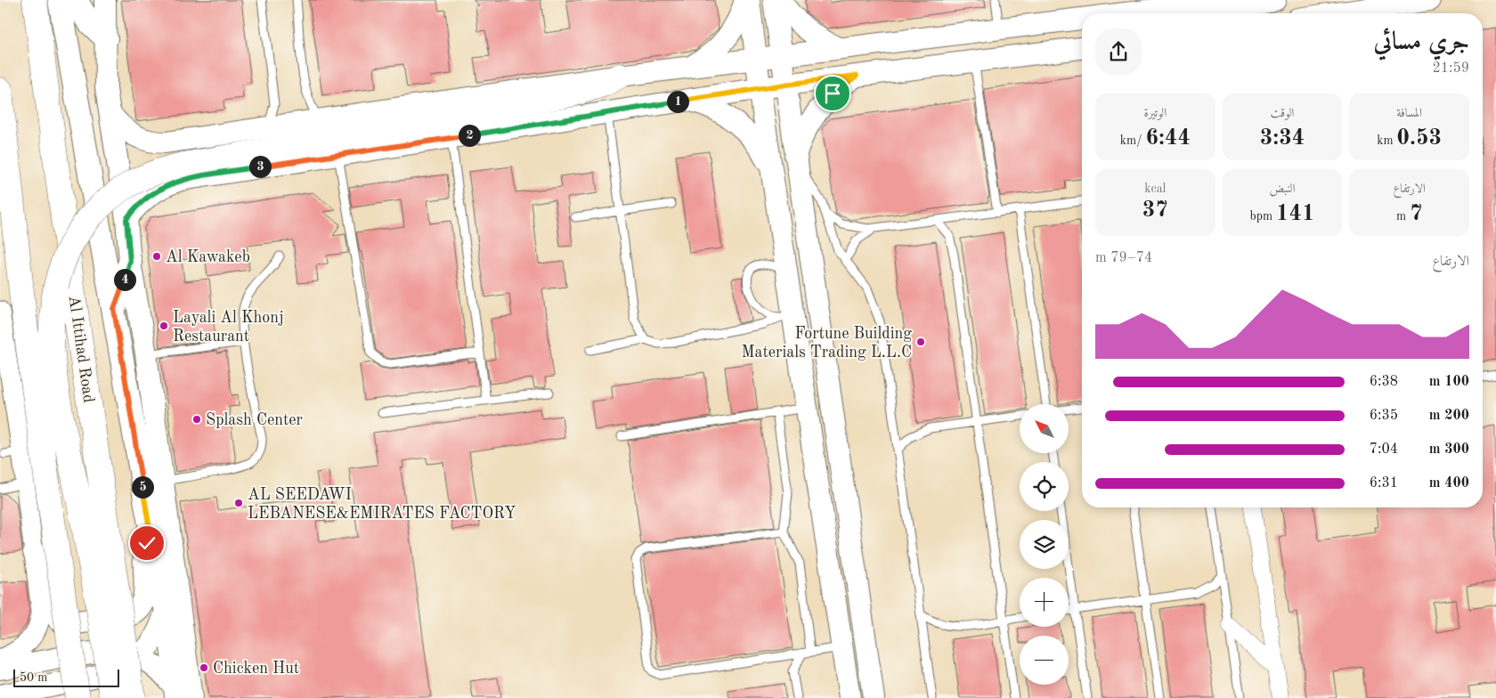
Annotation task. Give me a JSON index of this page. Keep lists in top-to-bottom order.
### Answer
{
  "streets": {
    "highway": ["Al Ittihad Road"]
  },
  "places": [
    "Al Kawakeb",
    "Layali Al Khonj Restaurant",
    "Fortune Building Materials Trading L.L.C",
    "Splash Center",
    "AL SEEDAWI LEBANESE&EMIRATES FACTORY",
    "Chicken Hut"
  ],
  "scale_bar": "50 m",
  "north": "top left",
  "page": {
    "heading": ["جري مسائي", "21:59"],
    "stats": [
      ["المسافة", "0.53 km"],
      ["الوقت", "3:34"],
      ["الوتيرة", "6:44 /km"],
      ["الارتفاع", "7 m"],
      ["النبض", "141 bpm"],
      ["kcal", "37"]
    ],
    "pins": [
      "1",
      "2",
      "3",
      "4",
      "5"
    ],
    "chart": ["الارتفاع", "74–79 m"],
    "list": [
      {
        "name": "100 m",
        "note": "6:38"
      },
      {
        "name": "200 m",
        "note": "6:35"
      },
      {
        "name": "300 m",
        "note": "7:04"
      },
      {
        "name": "400 m",
        "note": "6:31"
      }
    ],
    "map_buttons": ["+", "−"],
    "scale": "50 m"
  }
}
